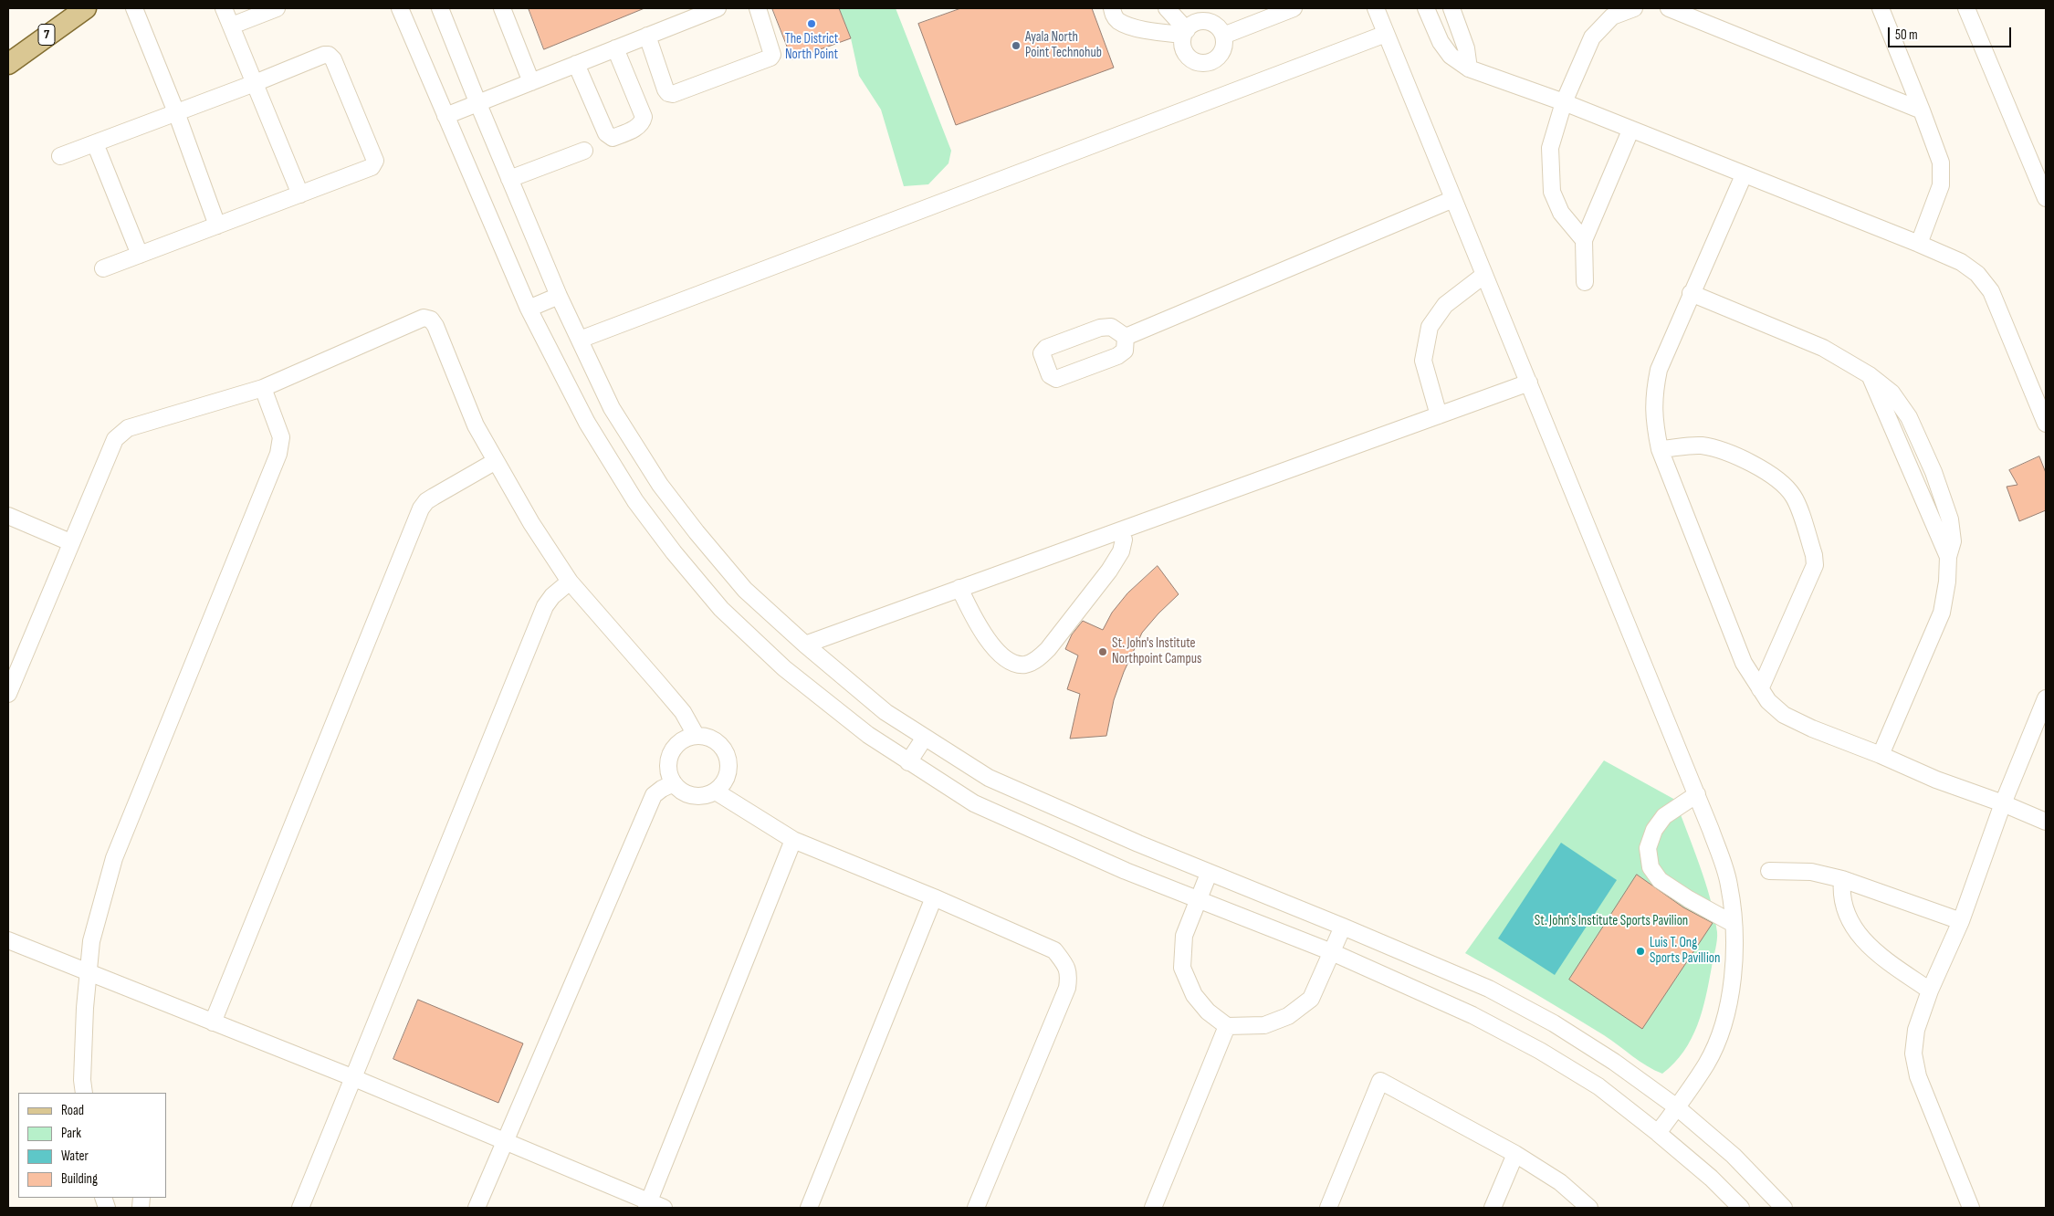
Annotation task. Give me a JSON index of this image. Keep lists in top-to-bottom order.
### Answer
{
  "streets": {
    "main road": ["7"]
  },
  "parks": ["St. John's Institute Sports Pavilion"],
  "places": [
    "The District North Point",
    "Ayala North Point Technohub",
    "St. John's Institute Northpoint Campus",
    "Luis T. Ong Sports Pavillion"
  ],
  "legend": [
    "Road",
    "Park",
    "Water",
    "Building"
  ],
  "scale_bar": "50 m"
}
